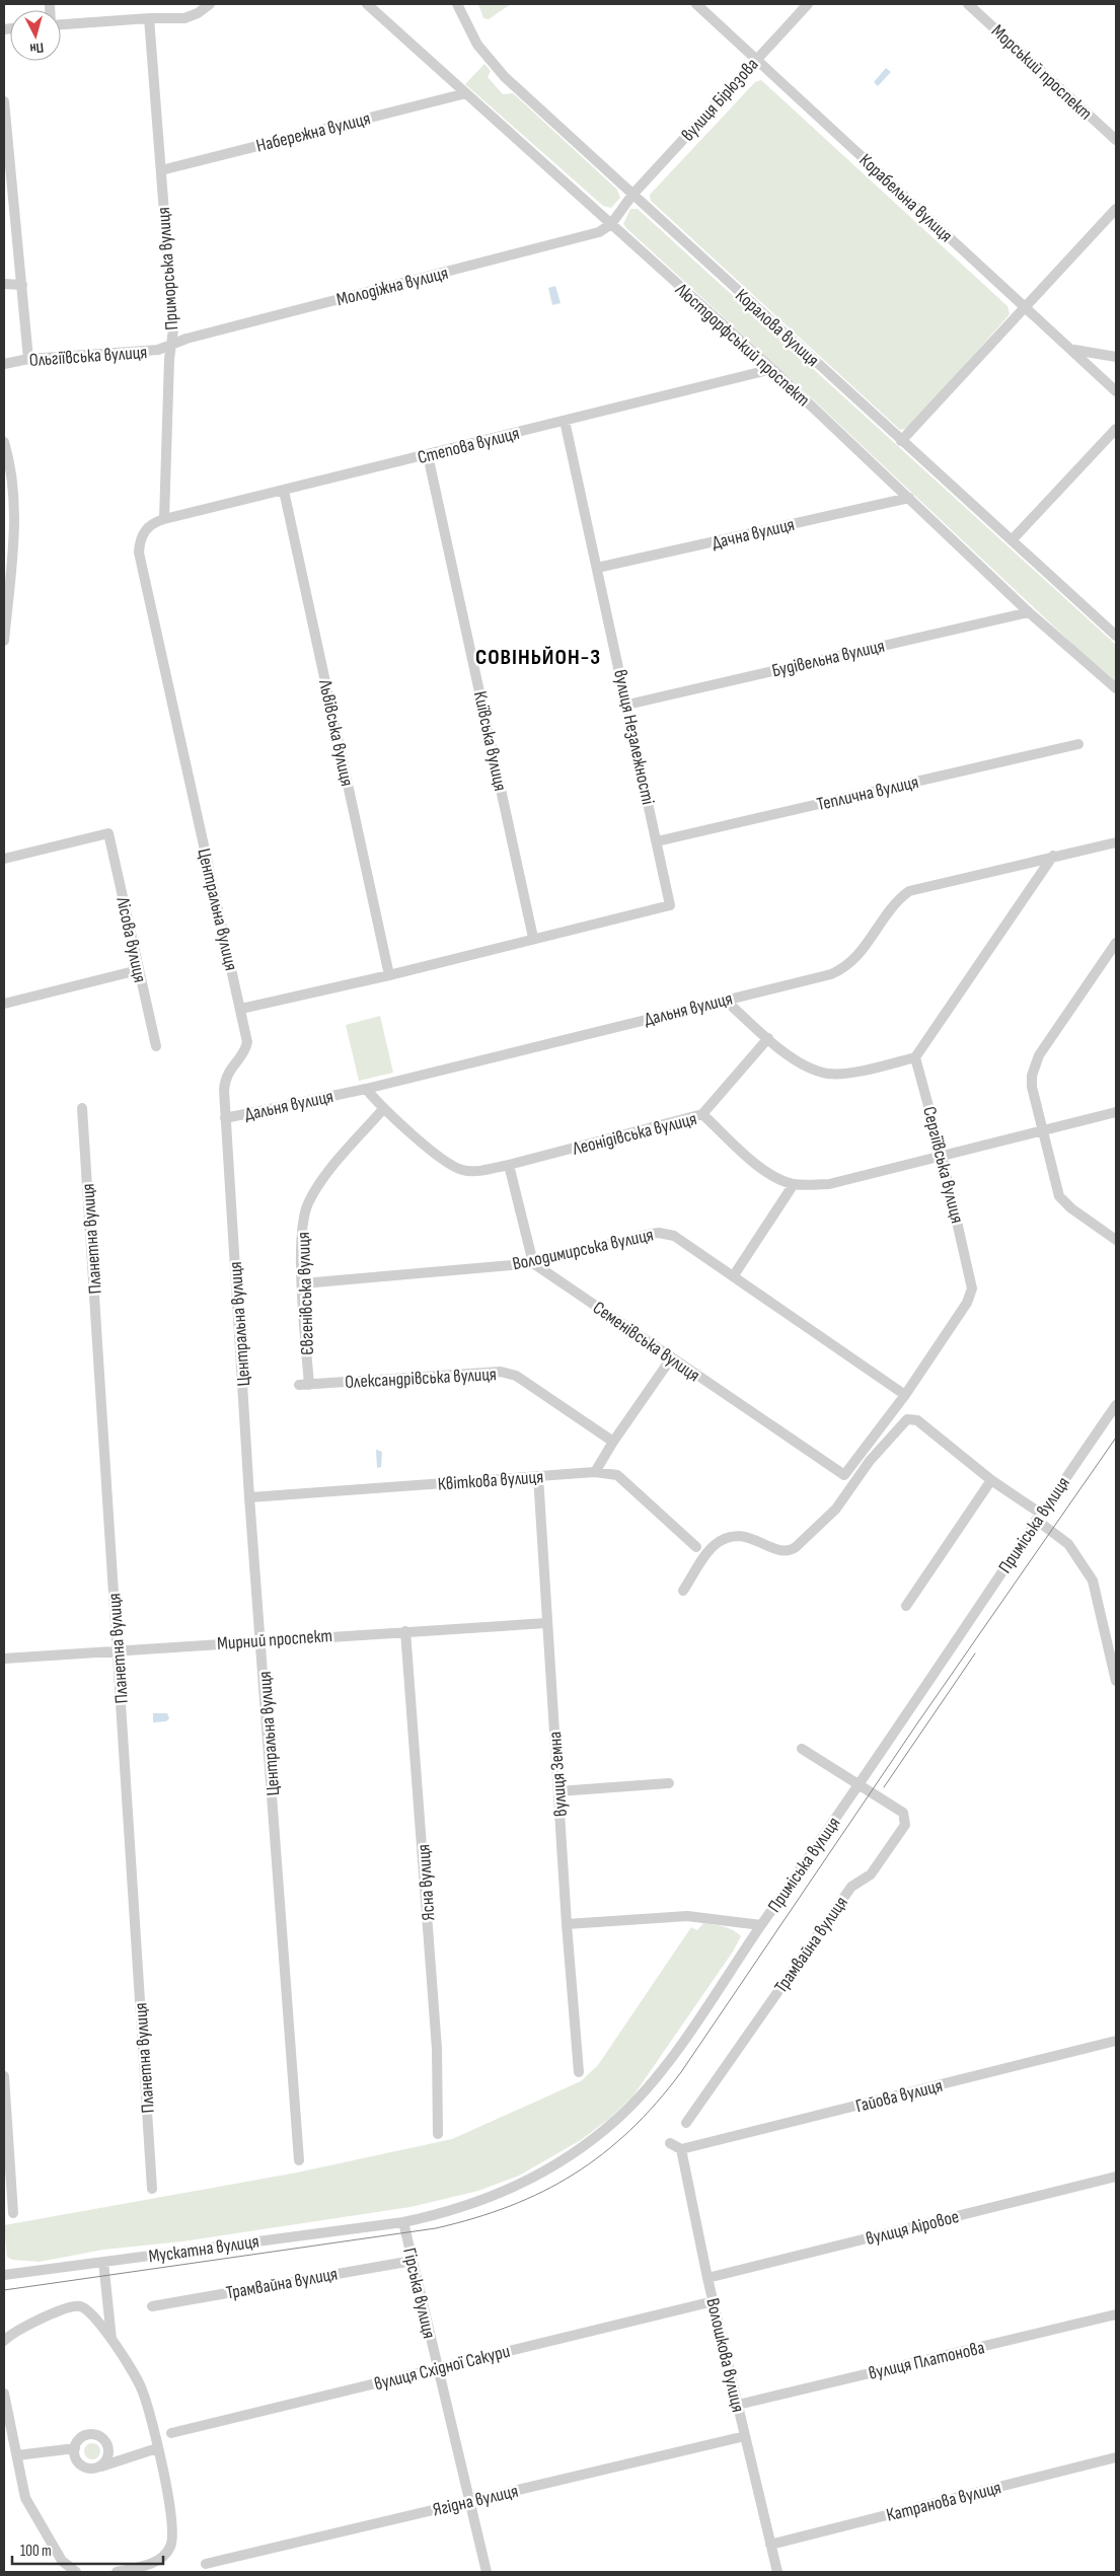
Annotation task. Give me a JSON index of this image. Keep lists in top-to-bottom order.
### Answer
{
  "streets": {
    "street": [
      "Морський проспект",
      "вулиця Бірюзова",
      "Набережна вулиця",
      "Корабельна вулиця",
      "Приморська вулиця",
      "Молодіжна вулиця",
      "Коралова вулиця",
      "Люстдорфський проспект",
      "Ольгіївська вулиця",
      "Степова вулиця",
      "Дачна вулиця",
      "Будівельна вулиця",
      "Львівська вулиця",
      "вулиця Незалежності",
      "Київська вулиця",
      "Теплична вулиця",
      "Центральна вулиця",
      "Лісова вулиця",
      "Дальня вулиця",
      "Леонідівська вулиця",
      "Сергіївська вулиця",
      "Планетна вулиця",
      "Володимирська вулиця",
      "Євгенівська вулиця",
      "Семенівська вулиця",
      "Олександрівська вулиця",
      "Квіткова вулиця",
      "Приміська вулиця",
      "Мирний проспект",
      "вулиця Земна",
      "Ясна вулиця",
      "Трамвайна вулиця",
      "Гайова вулиця",
      "вулиця Аіровое",
      "Мускатна вулиця",
      "Гірська вулиця",
      "Волошкова вулиця",
      "вулиця Платонова",
      "вулиця Східної Сакури",
      "Ягідна вулиця",
      "Катранова вулиця"
    ]
  },
  "crossings": [
    ["вулиця Бірюзова", "Корабельна вулиця"],
    ["вулиця Бірюзова", "Молодіжна вулиця"],
    ["вулиця Бірюзова", "Коралова вулиця"],
    ["вулиця Бірюзова", "Люстдорфський проспект"],
    ["Набережна вулиця", "Приморська вулиця"],
    ["Набережна вулиця", "Люстдорфський проспект"],
    ["Приморська вулиця", "Молодіжна вулиця"],
    ["Приморська вулиця", "Ольгіївська вулиця"],
    ["Приморська вулиця", "Степова вулиця"],
    ["Приморська вулиця", "Центральна вулиця"],
    ["Молодіжна вулиця", "Люстдорфський проспект"],
    ["Молодіжна вулиця", "Ольгіївська вулиця"],
    ["Люстдорфський проспект", "Степова вулиця"],
    ["Люстдорфський проспект", "Дачна вулиця"],
    ["Люстдорфський проспект", "Будівельна вулиця"],
    ["Степова вулиця", "Львівська вулиця"],
    ["Степова вулиця", "вулиця Незалежності"],
    ["Степова вулиця", "Київська вулиця"],
    ["Степова вулиця", "Центральна вулиця"],
    ["Дачна вулиця", "вулиця Незалежності"],
    ["Будівельна вулиця", "вулиця Незалежності"],
    ["вулиця Незалежності", "Київська вулиця"],
    ["вулиця Незалежності", "Теплична вулиця"],
    ["Центральна вулиця", "Дальня вулиця"],
    ["Центральна вулиця", "Квіткова вулиця"],
    ["Центральна вулиця", "Мирний проспект"],
    ["Дальня вулиця", "Леонідівська вулиця"],
    ["Леонідівська вулиця", "Сергіївська вулиця"],
    ["Леонідівська вулиця", "Євгенівська вулиця"],
    ["Сергіївська вулиця", "Володимирська вулиця"],
    ["Сергіївська вулиця", "Семенівська вулиця"],
    ["Планетна вулиця", "Мирний проспект"],
    ["Володимирська вулиця", "Євгенівська вулиця"],
    ["Володимирська вулиця", "Семенівська вулиця"],
    ["Євгенівська вулиця", "Олександрівська вулиця"],
    ["Квіткова вулиця", "вулиця Земна"],
    ["Приміська вулиця", "Трамвайна вулиця"],
    ["Приміська вулиця", "Мускатна вулиця"],
    ["Приміська вулиця", "Гірська вулиця"],
    ["Мирний проспект", "вулиця Земна"],
    ["Мирний проспект", "Ясна вулиця"],
    ["Трамвайна вулиця", "Гірська вулиця"],
    ["Гайова вулиця", "Волошкова вулиця"],
    ["вулиця Аіровое", "Волошкова вулиця"],
    ["Мускатна вулиця", "Гірська вулиця"],
    ["Гірська вулиця", "вулиця Східної Сакури"],
    ["Гірська вулиця", "Ягідна вулиця"],
    ["Волошкова вулиця", "вулиця Платонова"],
    ["Волошкова вулиця", "вулиця Східної Сакури"],
    ["Волошкова вулиця", "Ягідна вулиця"],
    ["Волошкова вулиця", "Катранова вулиця"]
  ],
  "districts": ["СОВІНЬЙОН-3"],
  "scale_bar": "100 m",
  "north": "bottom"
}
